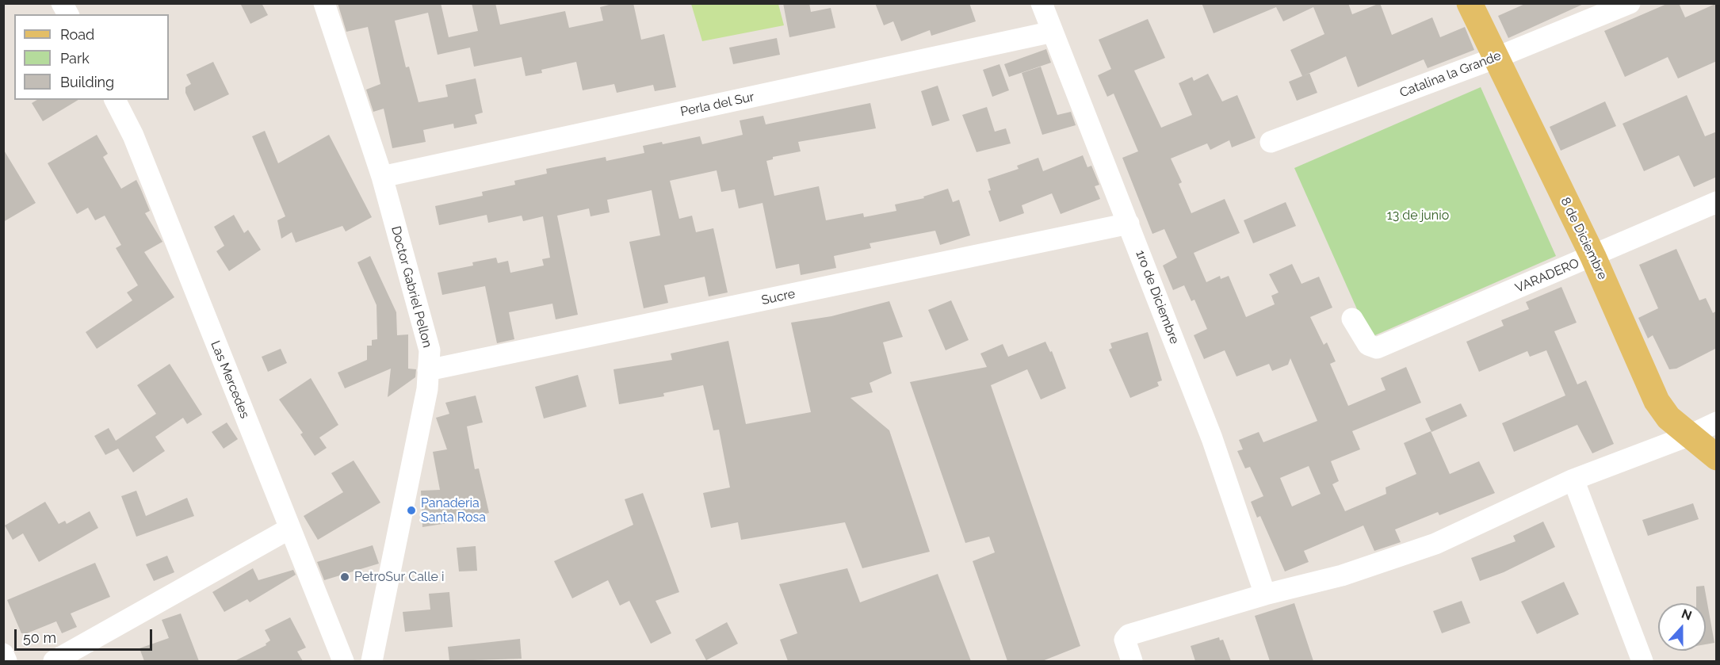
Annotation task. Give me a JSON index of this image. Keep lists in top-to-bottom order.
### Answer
{
  "streets": {
    "main road": ["8 de Diciembre"],
    "street": [
      "Catalina la Grande",
      "Perla del Sur",
      "VARADERO",
      "Doctor Gabriel Pellon",
      "Sucre",
      "1ro de Diciembre",
      "Las Mercedes"
    ]
  },
  "crossings": [
    ["Catalina la Grande", "8 de Diciembre"],
    ["Perla del Sur", "Doctor Gabriel Pellon"],
    ["Perla del Sur", "1ro de Diciembre"],
    ["8 de Diciembre", "VARADERO"],
    ["Doctor Gabriel Pellon", "Sucre"],
    ["Sucre", "1ro de Diciembre"]
  ],
  "parks": ["13 de junio"],
  "places": ["Panaderia Santa Rosa", "PetroSur Calle i"],
  "legend": ["Road", "Park", "Building"],
  "scale_bar": "50 m",
  "north": "top"
}
